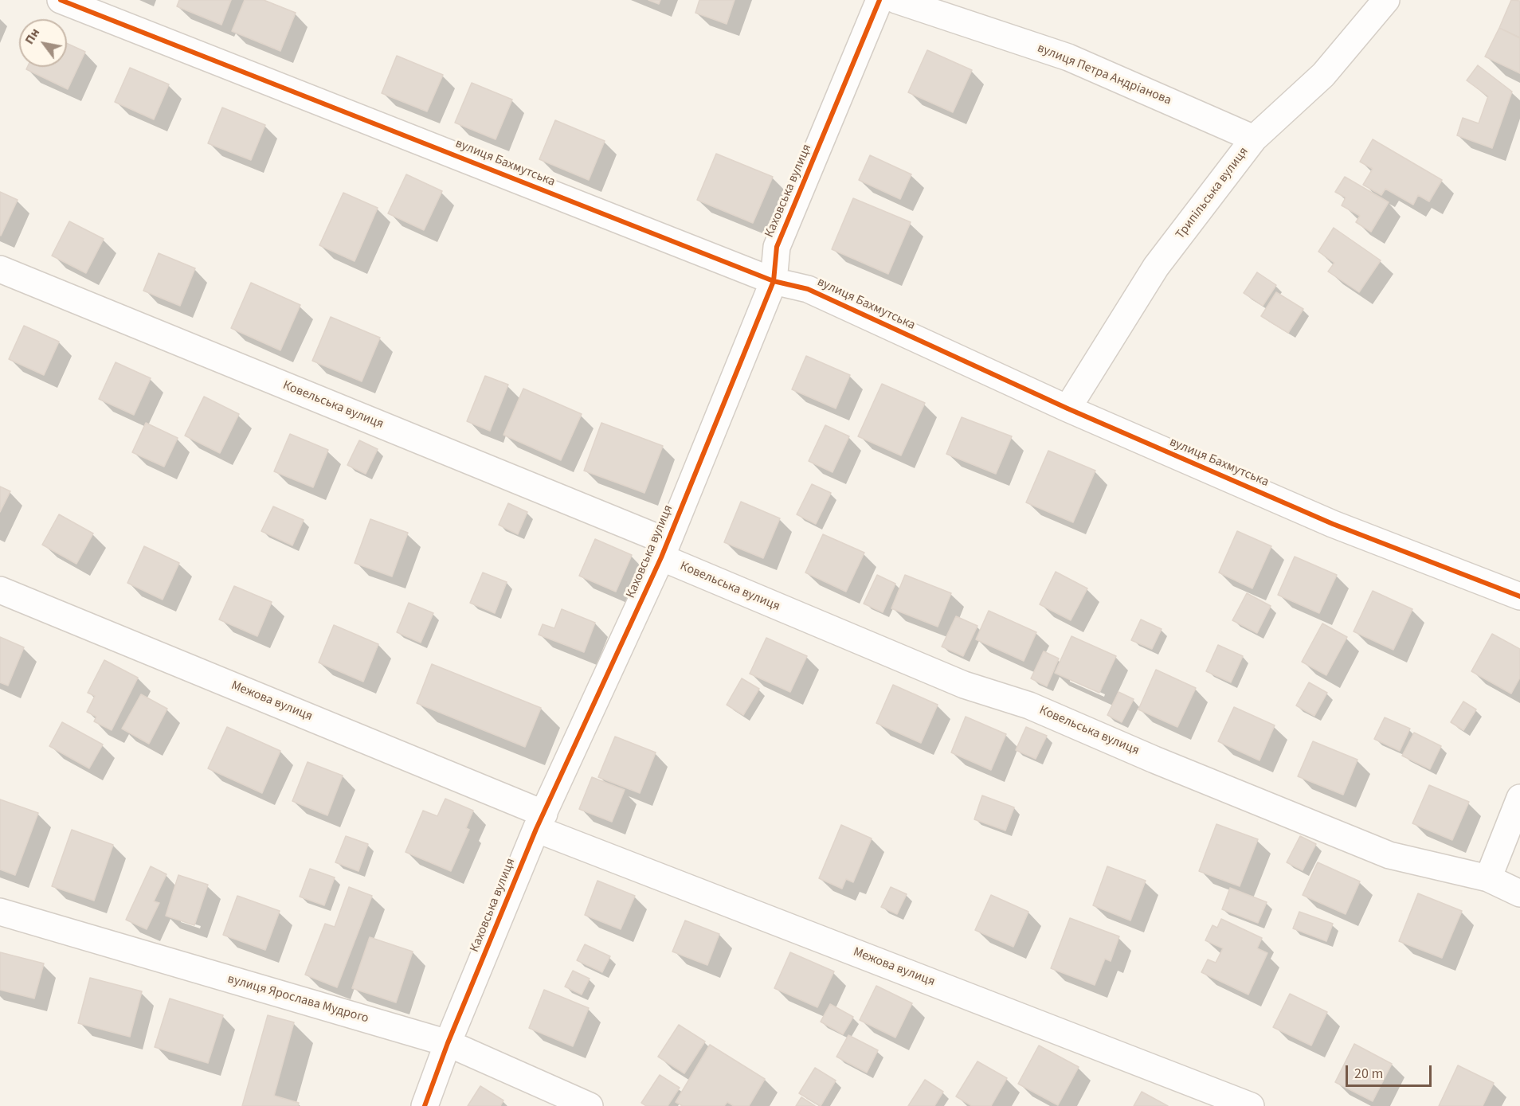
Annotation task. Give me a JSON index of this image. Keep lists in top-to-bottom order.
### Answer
{
  "streets": {
    "street": [
      "вулиця Петра Андріанова",
      "вулиця Бахмутська",
      "Каховська вулиця",
      "Трипільська вулиця",
      "Ковельська вулиця",
      "Межова вулиця",
      "вулиця Ярослава Мудрого"
    ]
  },
  "crossings": [
    ["вулиця Петра Андріанова", "Трипільська вулиця"],
    ["вулиця Бахмутська", "Каховська вулиця"],
    ["вулиця Бахмутська", "Трипільська вулиця"],
    ["Каховська вулиця", "Ковельська вулиця"],
    ["Каховська вулиця", "Межова вулиця"],
    ["Каховська вулиця", "вулиця Ярослава Мудрого"]
  ],
  "scale_bar": "20 m",
  "north": "top left"
}
